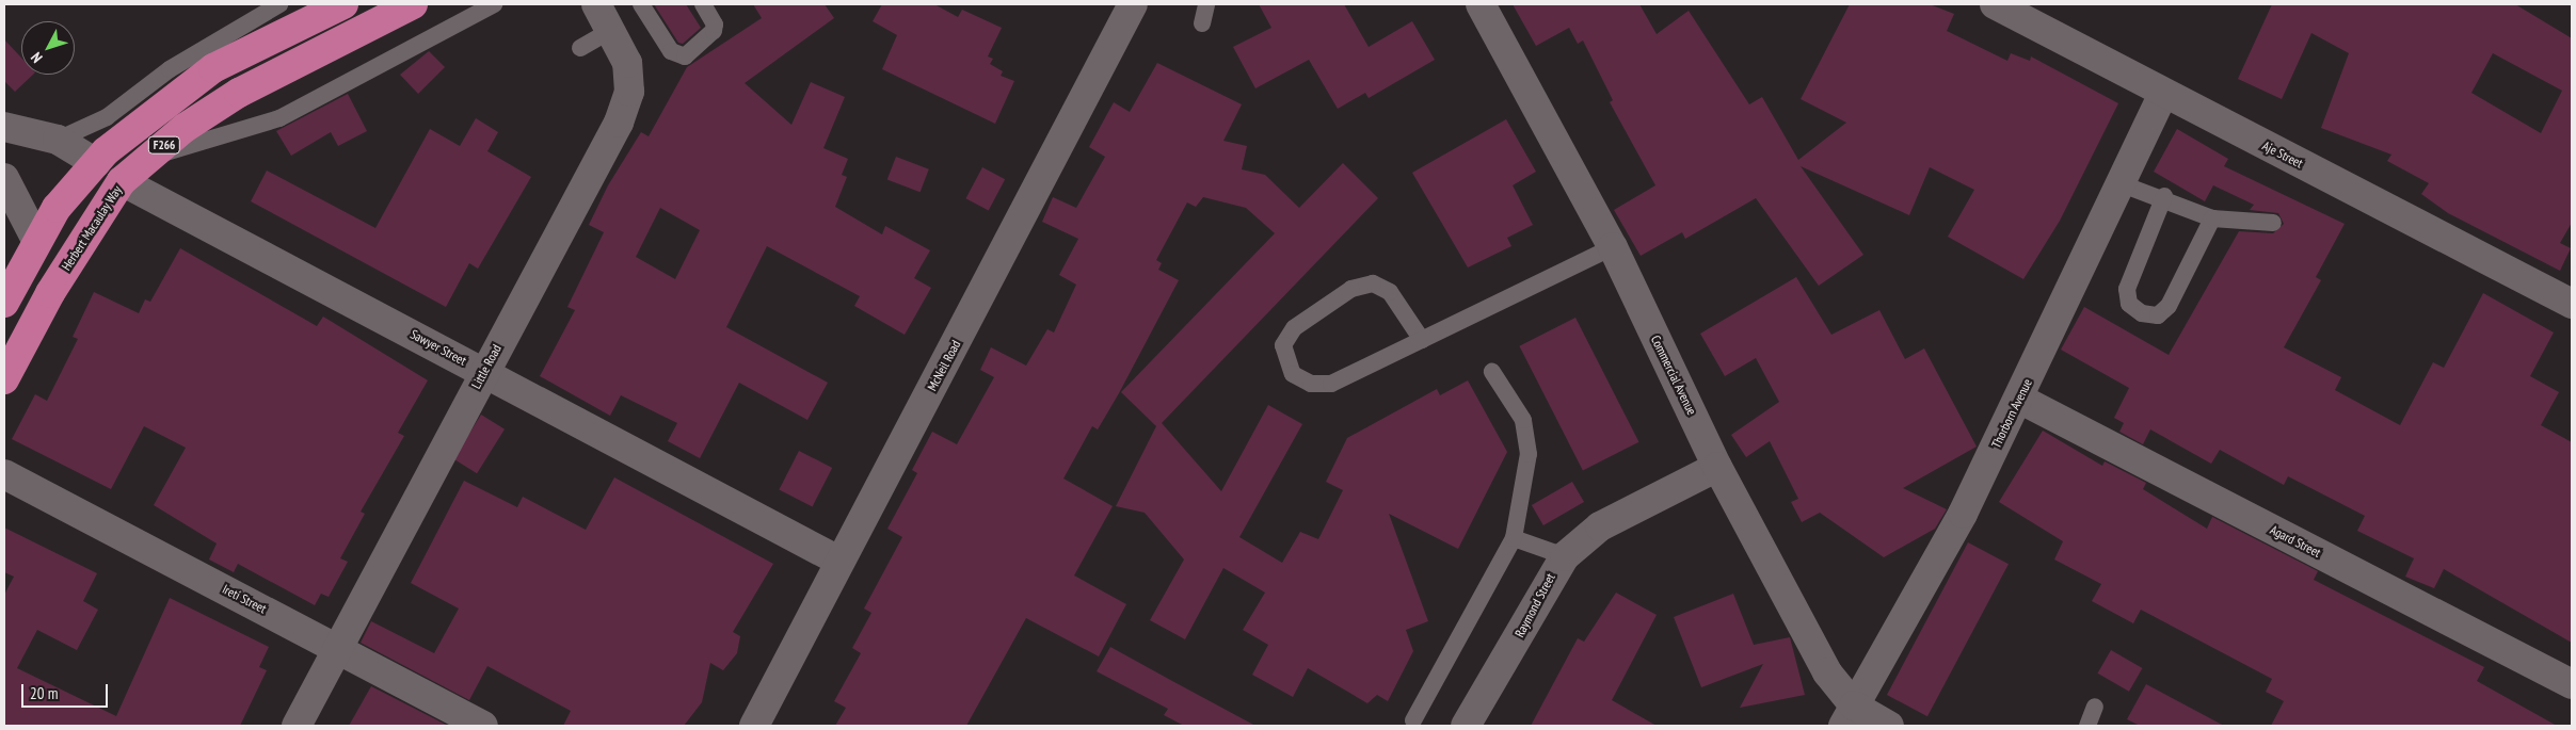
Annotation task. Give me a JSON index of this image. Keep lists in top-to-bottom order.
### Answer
{
  "streets": {
    "highway": ["F266", "Herbert Macaulay Way"],
    "street": [
      "Aje Street",
      "Sawyer Street",
      "McNeil Road",
      "Little Road",
      "Commercial Avenue",
      "Thorborn Avenue",
      "Agard Street",
      "Ireti Street",
      "Raymond Street"
    ]
  },
  "crossings": [
    ["Aje Street", "Thorborn Avenue"],
    ["Herbert Macaulay Way", "Sawyer Street"],
    ["Sawyer Street", "McNeil Road"],
    ["Sawyer Street", "Little Road"],
    ["Little Road", "Ireti Street"],
    ["Commercial Avenue", "Thorborn Avenue"],
    ["Commercial Avenue", "Raymond Street"],
    ["Thorborn Avenue", "Agard Street"]
  ],
  "scale_bar": "20 m",
  "north": "bottom left"
}
